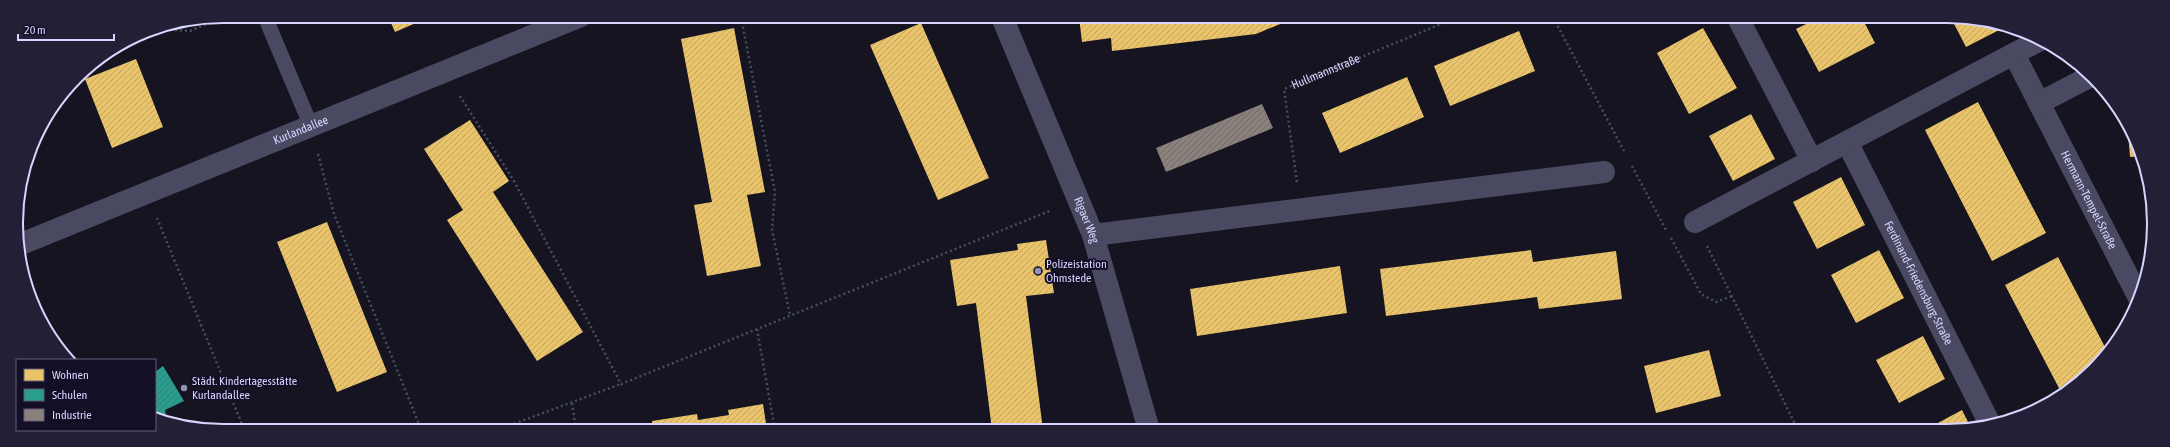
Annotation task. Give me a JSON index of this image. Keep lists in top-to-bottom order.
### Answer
{
  "streets": {
    "street": [
      "Kurlandallee",
      "Hermann-Tempel-Straße",
      "Rigaer Weg",
      "Ferdinand-Friedensburg-Straße"
    ],
    "path": ["Hullmannstraße"]
  },
  "places": ["Polizeistation Ohmstede", "Städt. Kindertagesstätte Kurlandallee"],
  "legend": ["Wohnen", "Schulen", "Industrie"],
  "scale_bar": "20 m"
}
